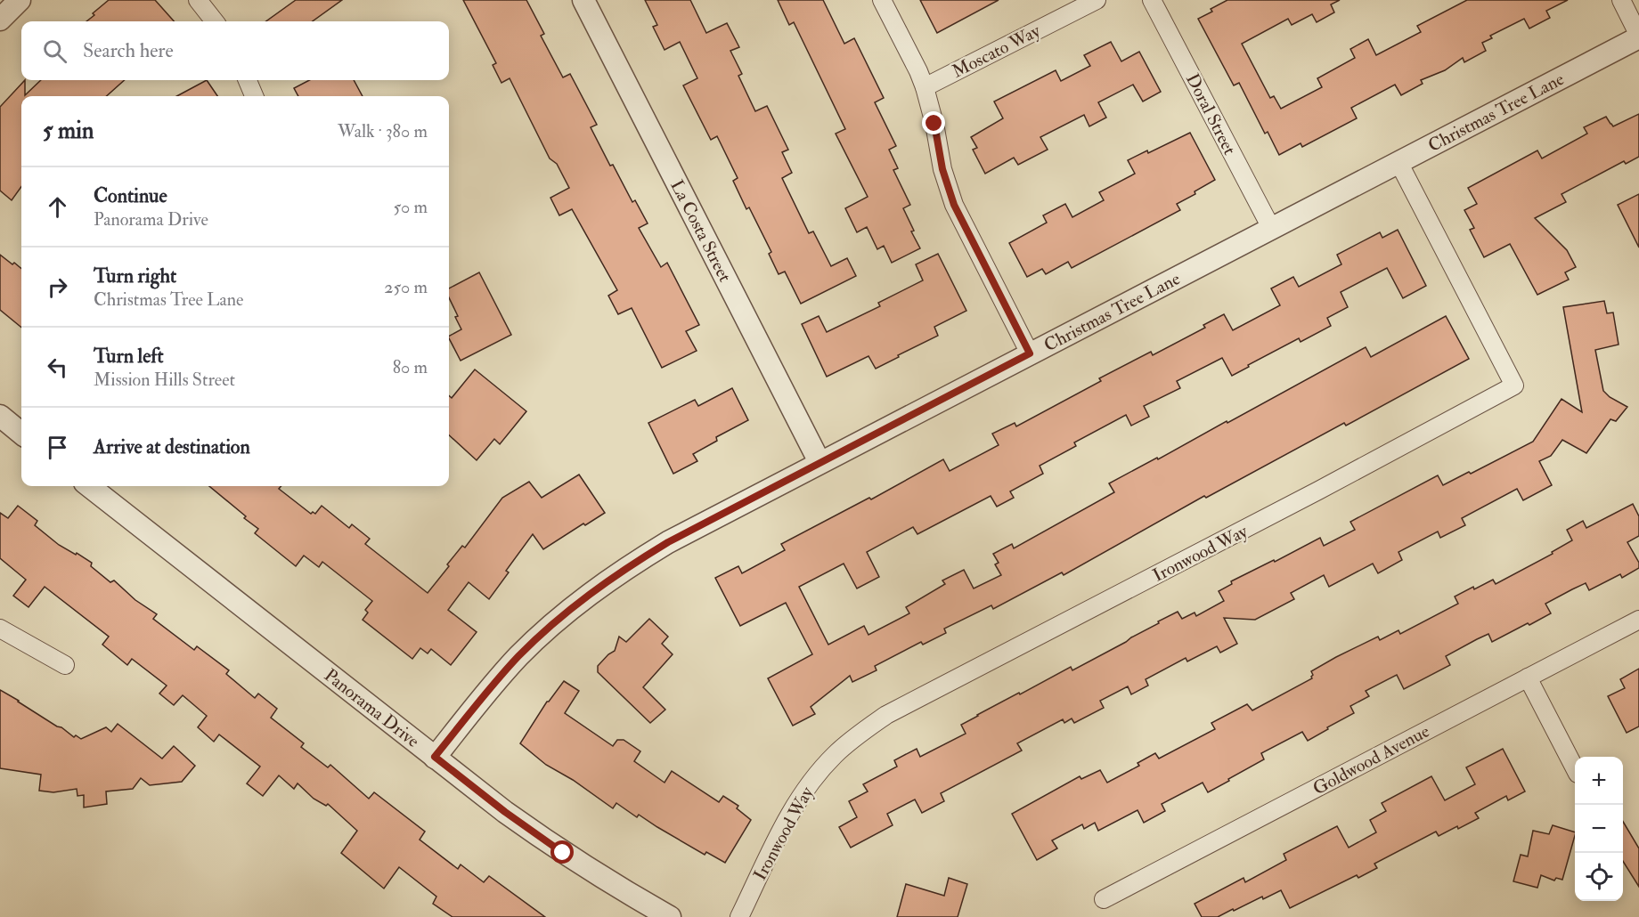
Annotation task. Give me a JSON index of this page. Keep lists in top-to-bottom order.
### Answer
{
  "streets": {
    "street": [
      "Moscato Way",
      "Christmas Tree Lane",
      "Doral Street",
      "La Costa Street",
      "Ironwood Way",
      "Panorama Drive",
      "Goldwood Avenue"
    ]
  },
  "crossings": [
    ["Christmas Tree Lane", "Doral Street"],
    ["Christmas Tree Lane", "La Costa Street"],
    ["Christmas Tree Lane", "Ironwood Way"],
    ["Christmas Tree Lane", "Panorama Drive"]
  ],
  "page": {
    "search": "Search here",
    "heading": ["5 min", "Walk · 380 m"],
    "list": [
      ["Continue", "Panorama Drive", "50 m"],
      ["Turn right", "Christmas Tree Lane", "250 m"],
      ["Turn left", "Mission Hills Street", "80 m"],
      "Arrive at destination"
    ],
    "map_buttons": ["+", "−"]
  }
}
